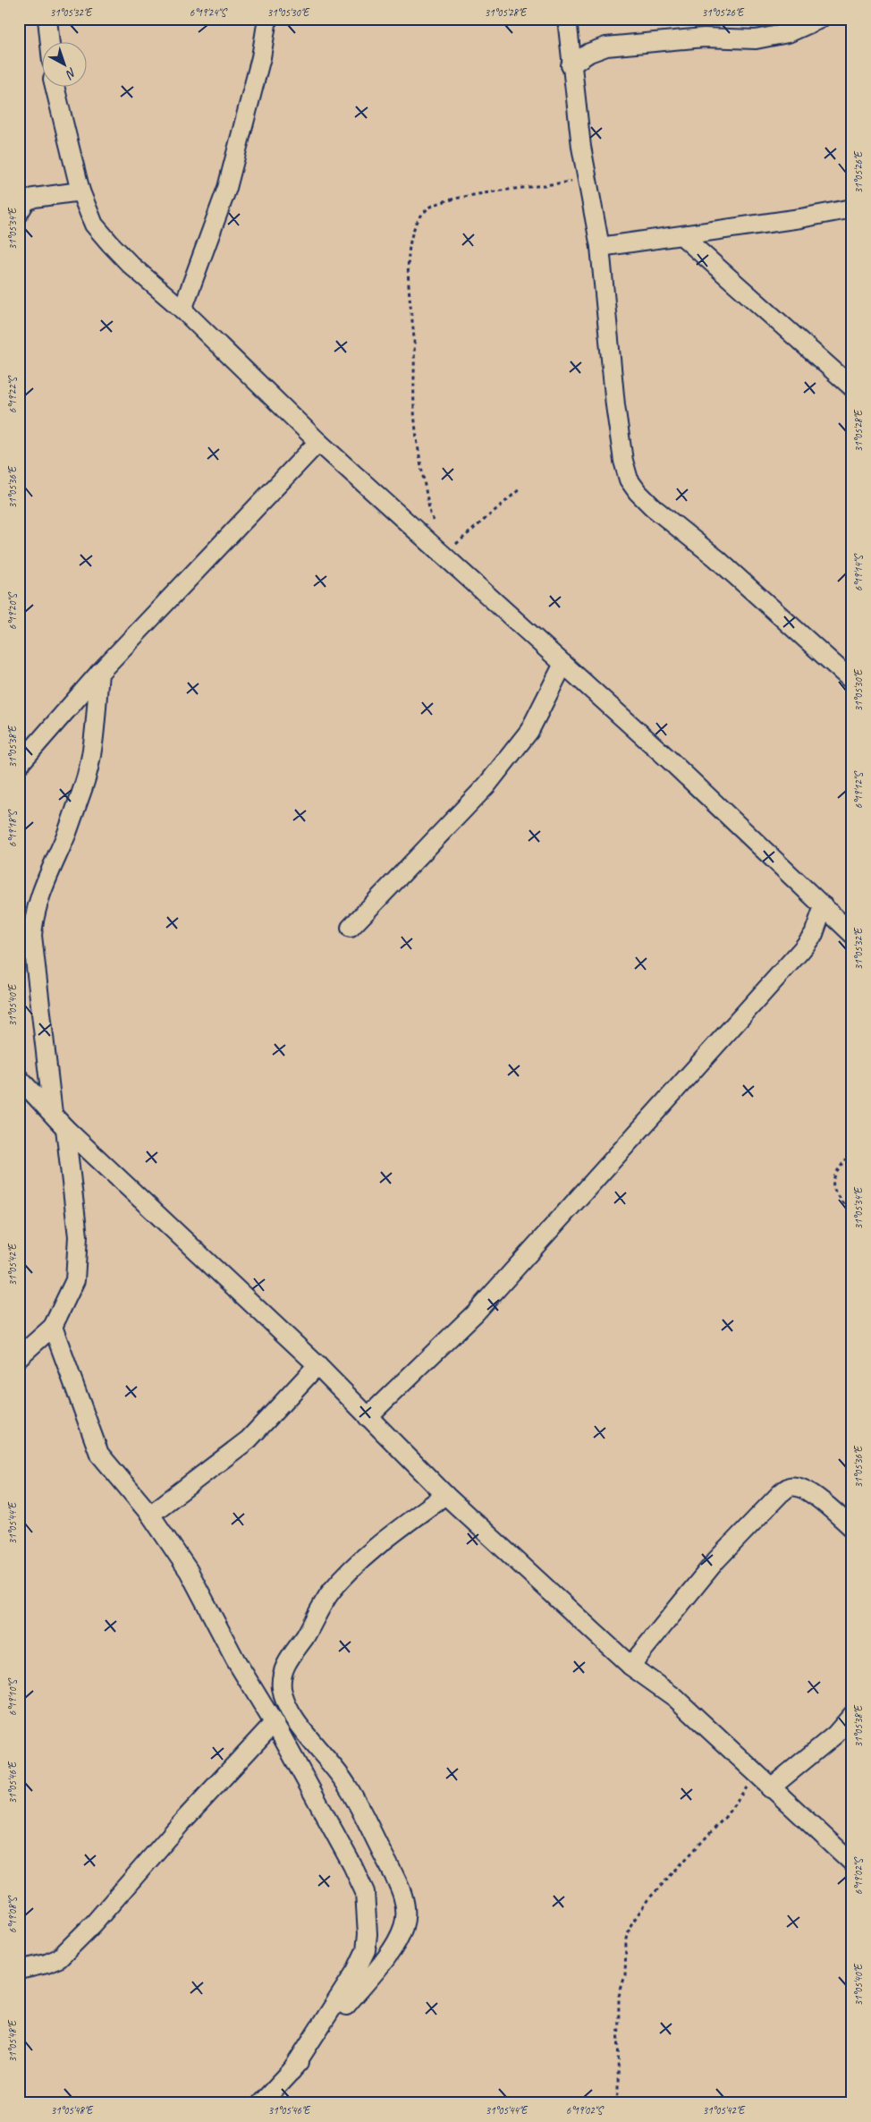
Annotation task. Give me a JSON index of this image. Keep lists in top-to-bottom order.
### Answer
{
  "north": "bottom right",
  "coordinates": [
    "31°05'32\"E",
    "6°19'24\"S",
    "31°05'30\"E",
    "31°05'28\"E",
    "31°05'26\"E",
    "31°05'34\"E",
    "6°19'22\"S",
    "31°05'36\"E",
    "6°19'14\"S",
    "6°19'20\"S",
    "31°05'38\"E",
    "6°19'12\"S",
    "6°19'18\"S",
    "31°05'40\"E",
    "31°05'42\"E",
    "31°05'44\"E",
    "6°19'10\"S",
    "31°05'46\"E",
    "6°19'02\"S",
    "6°19'08\"S",
    "31°05'48\"E"
  ]
}
